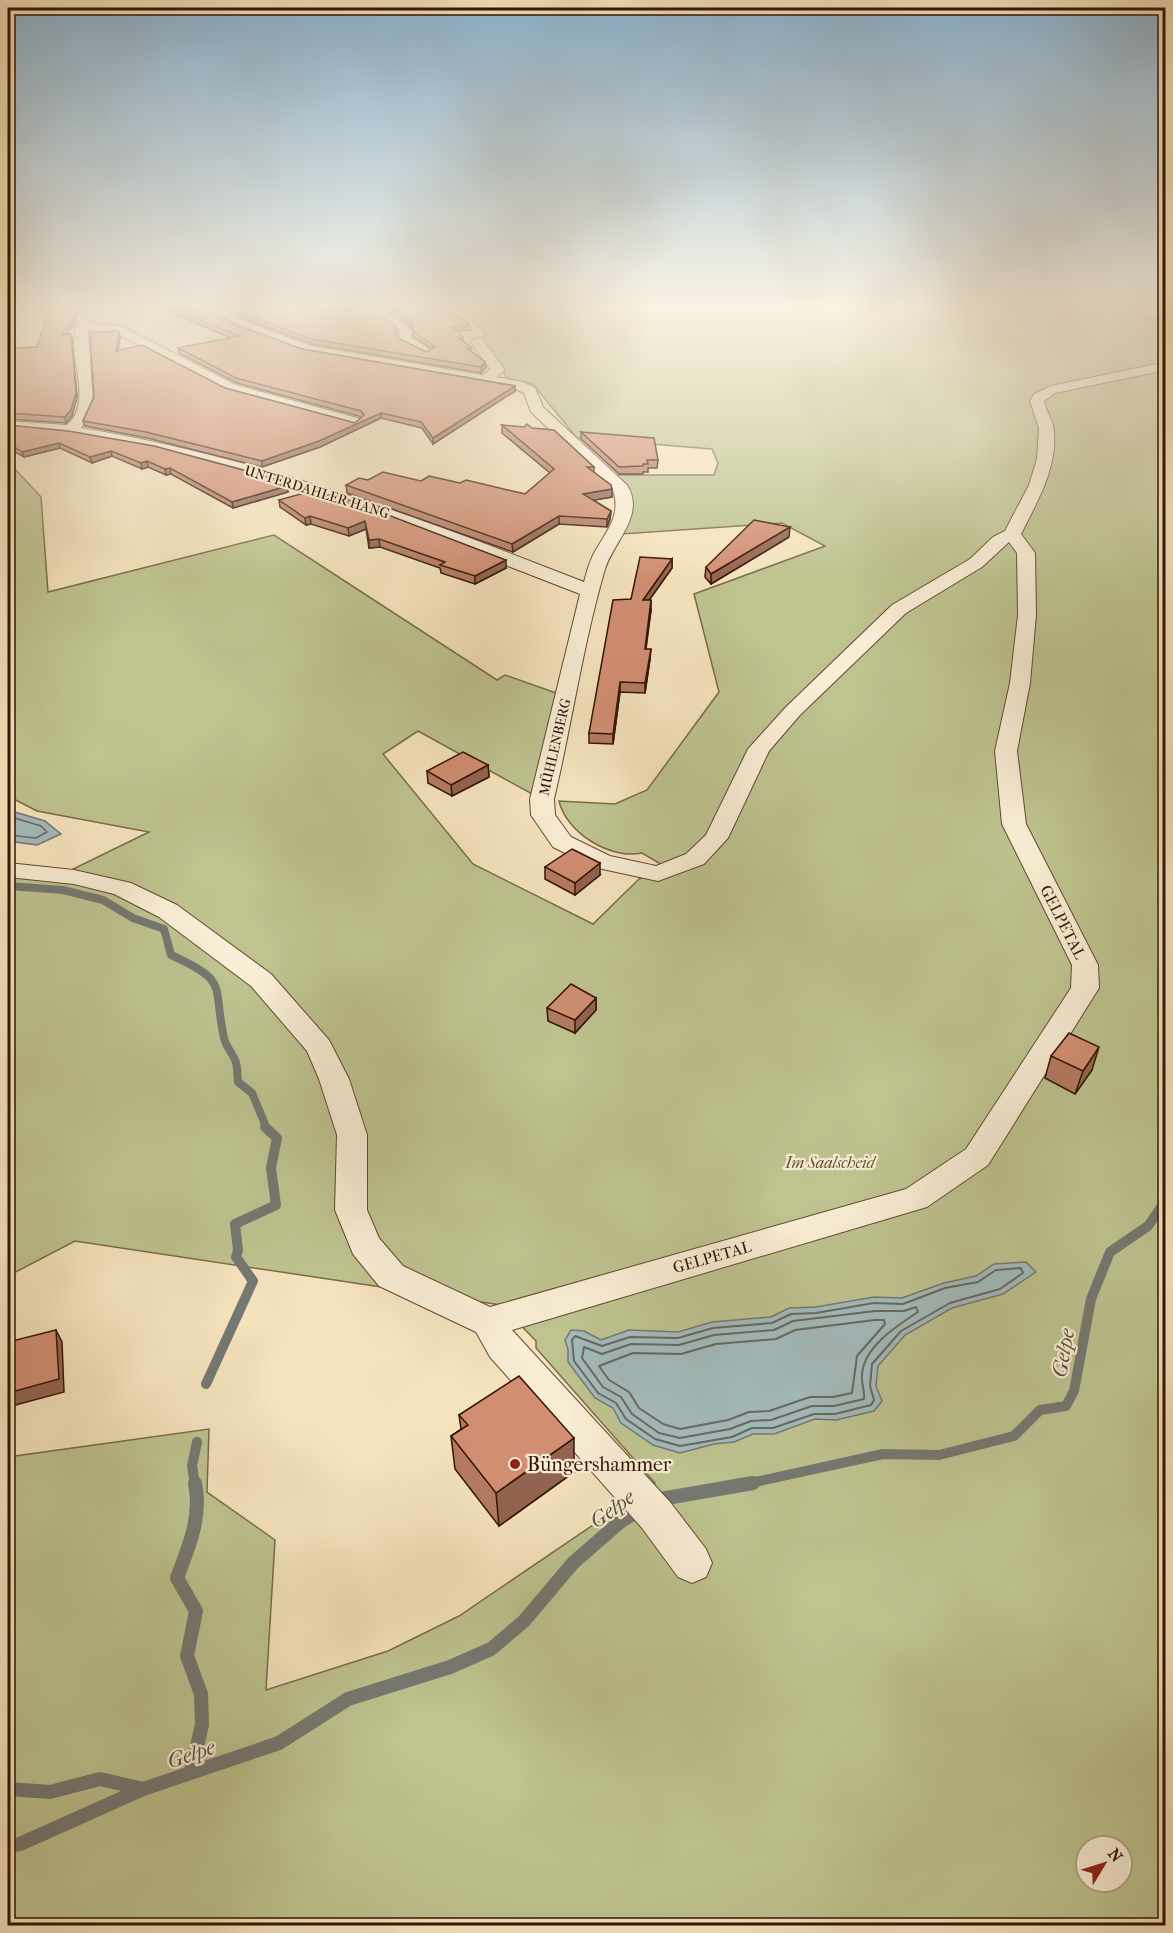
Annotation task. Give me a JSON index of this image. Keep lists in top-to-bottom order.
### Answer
{
  "streets": {
    "street": ["UNTERDAHLER HANG", "MÜHLENBERG", "GELPETAL"]
  },
  "crossings": [
    ["UNTERDAHLER HANG", "MÜHLENBERG"],
    ["MÜHLENBERG", "GELPETAL"]
  ],
  "water": ["Gelpe"],
  "parks": ["Im Saalscheid"],
  "places": ["Büngershammer"],
  "north": "top right"
}
